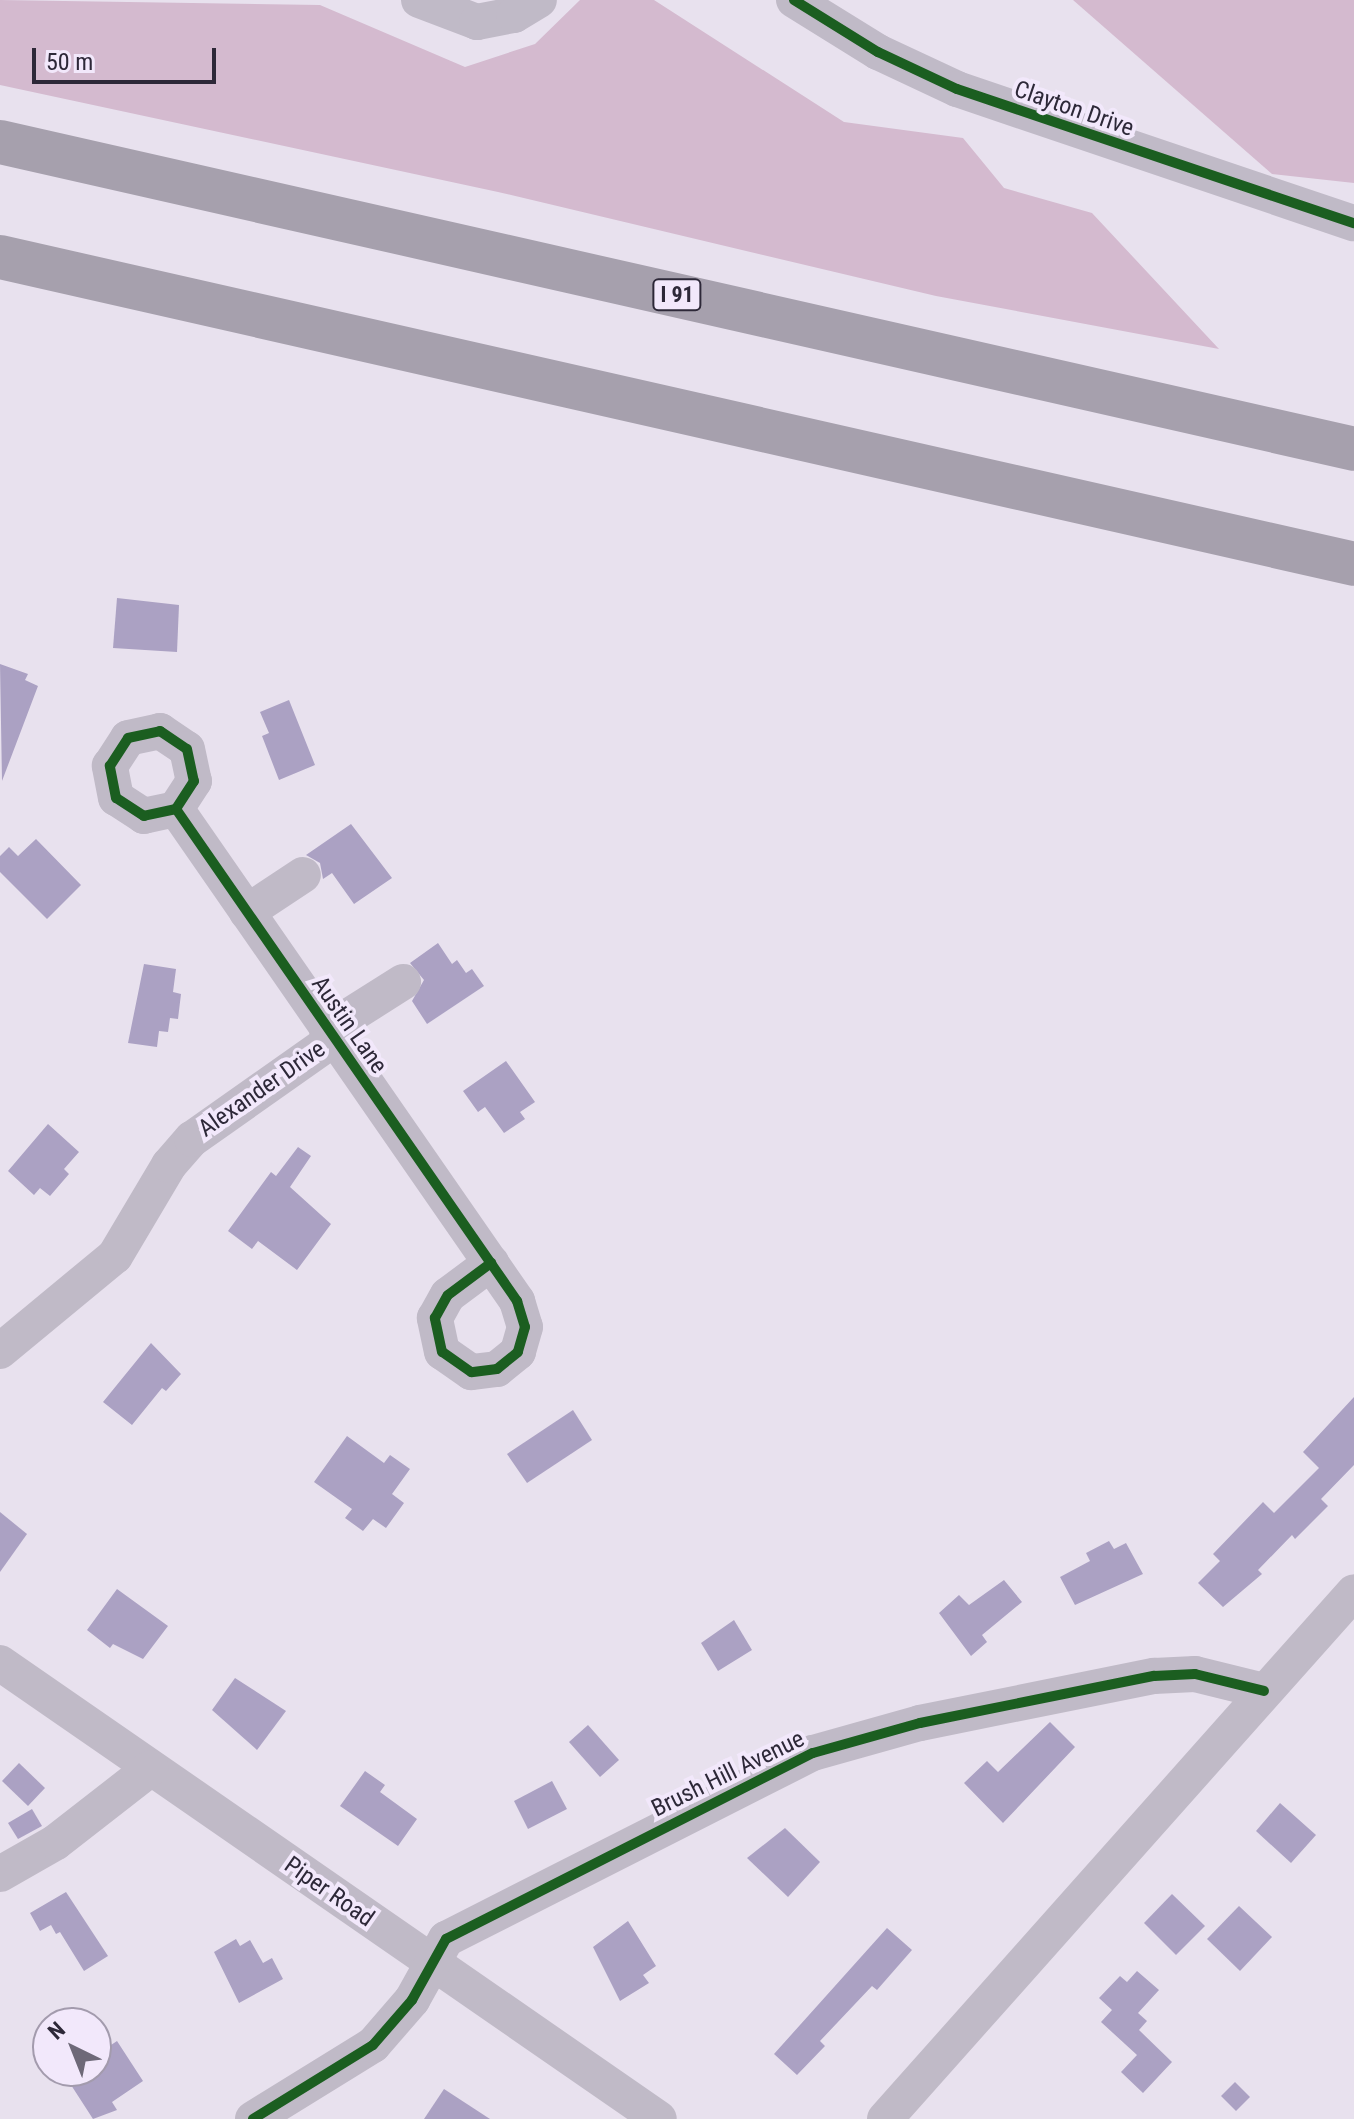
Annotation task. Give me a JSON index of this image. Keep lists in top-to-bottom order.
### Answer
{
  "streets": {
    "highway": ["I 91"],
    "street": [
      "Clayton Drive",
      "Austin Lane",
      "Alexander Drive",
      "Brush Hill Avenue",
      "Piper Road"
    ]
  },
  "crossings": [
    ["Austin Lane", "Alexander Drive"],
    ["Brush Hill Avenue", "Piper Road"]
  ],
  "scale_bar": "50 m",
  "north": "top left"
}
